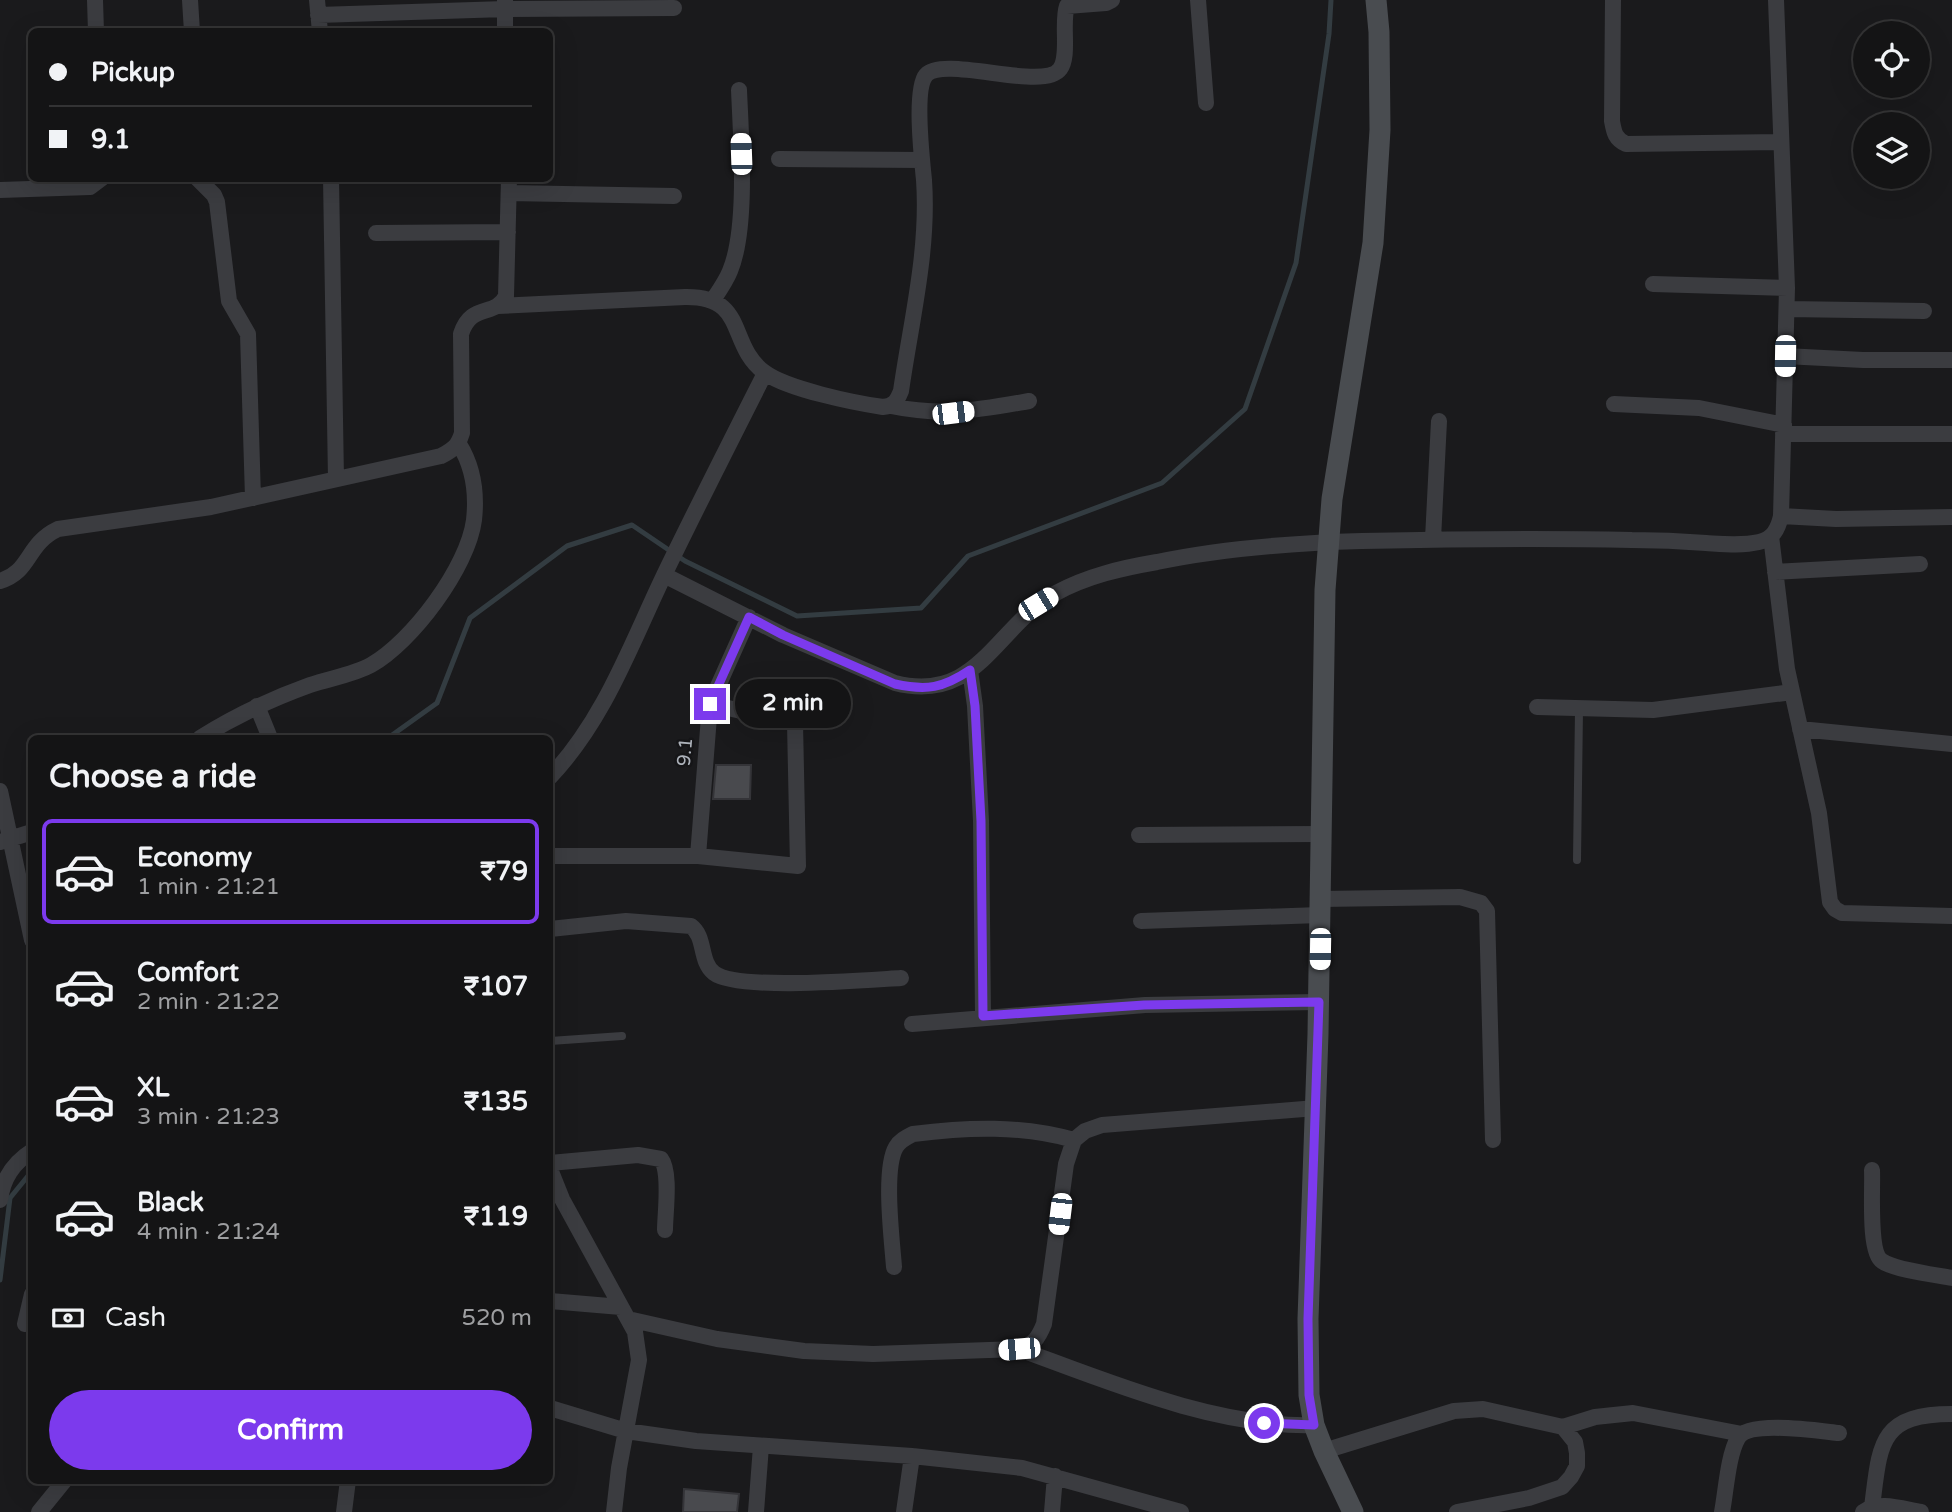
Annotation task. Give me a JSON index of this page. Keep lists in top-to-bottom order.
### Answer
{
  "streets": {
    "street": ["9.1"]
  },
  "page": {
    "banner": ["Pickup", "9.1"],
    "bubble": "2 min",
    "heading": "Choose a ride",
    "list": [
      {
        "name": "Economy",
        "note": "1 min · 21:21",
        "value": "₹79"
      },
      {
        "name": "Comfort",
        "note": "2 min · 21:22",
        "value": "₹107"
      },
      {
        "name": "XL",
        "note": "3 min · 21:23",
        "value": "₹135"
      },
      {
        "name": "Black",
        "note": "4 min · 21:24",
        "value": "₹119"
      }
    ],
    "pay": ["Cash", "520 m"],
    "buttons": "Confirm"
  }
}
